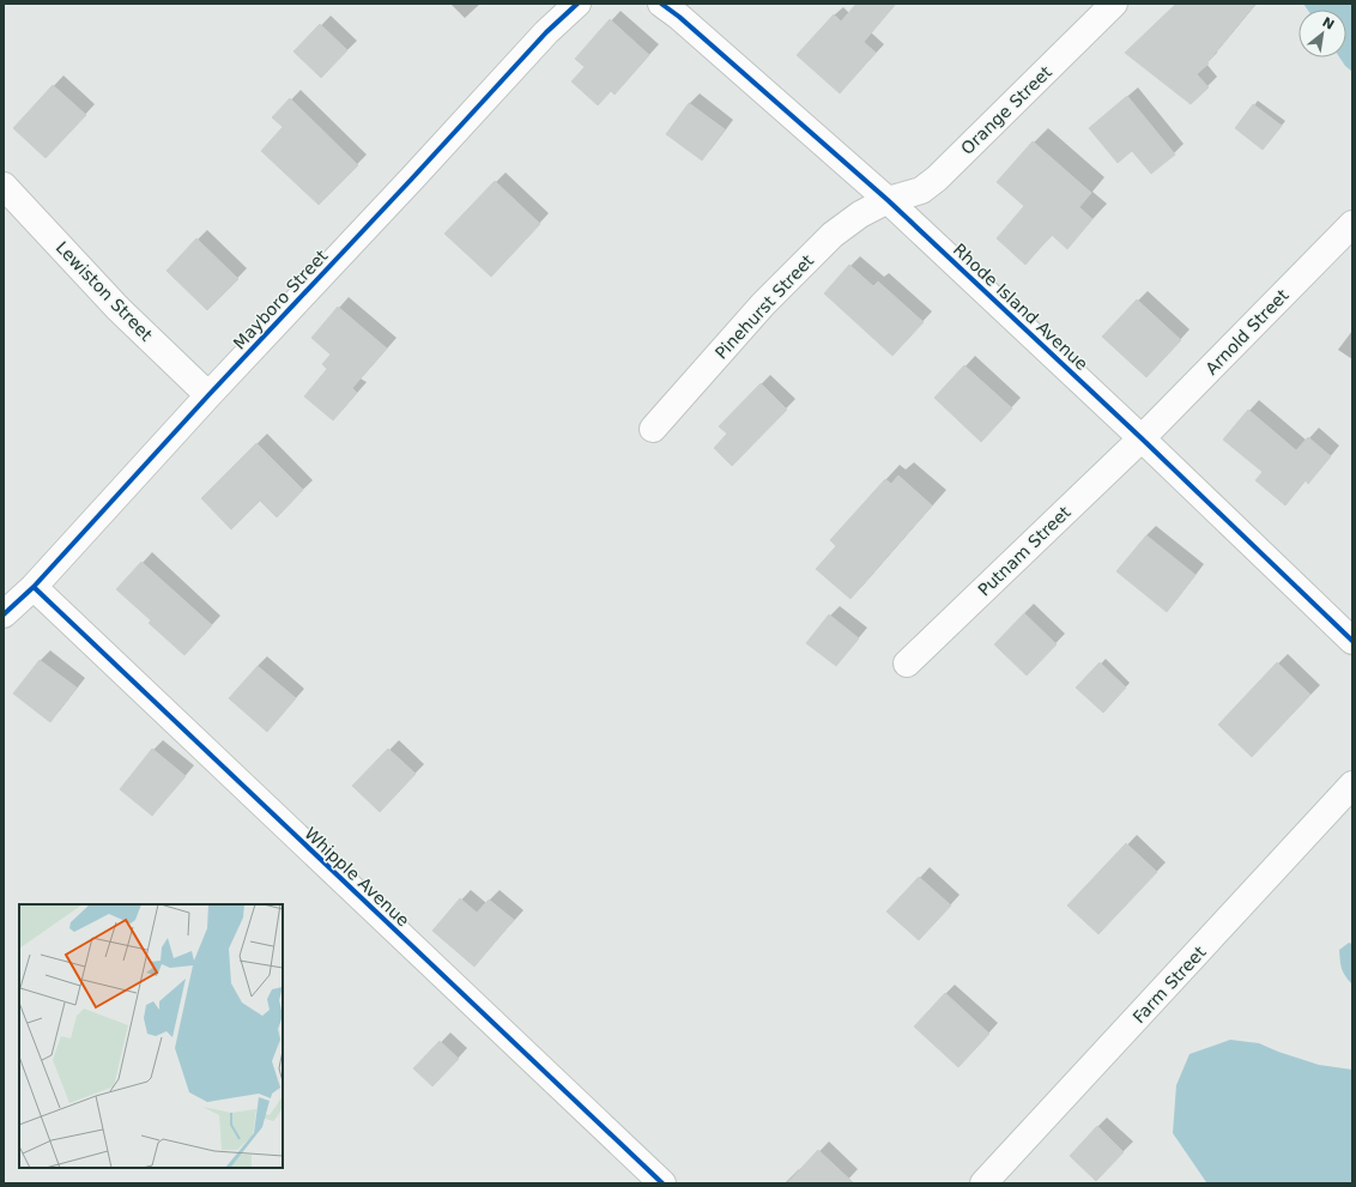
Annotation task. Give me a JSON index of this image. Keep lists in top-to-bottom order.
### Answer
{
  "streets": {
    "street": [
      "Orange Street",
      "Lewiston Street",
      "Mayboro Street",
      "Pinehurst Street",
      "Rhode Island Avenue",
      "Arnold Street",
      "Putnam Street",
      "Whipple Avenue",
      "Farm Street"
    ]
  },
  "crossings": [
    ["Orange Street", "Pinehurst Street"],
    ["Orange Street", "Rhode Island Avenue"],
    ["Lewiston Street", "Mayboro Street"],
    ["Mayboro Street", "Whipple Avenue"],
    ["Pinehurst Street", "Rhode Island Avenue"],
    ["Rhode Island Avenue", "Arnold Street"],
    ["Rhode Island Avenue", "Putnam Street"],
    ["Arnold Street", "Putnam Street"]
  ],
  "north": "top right"
}
